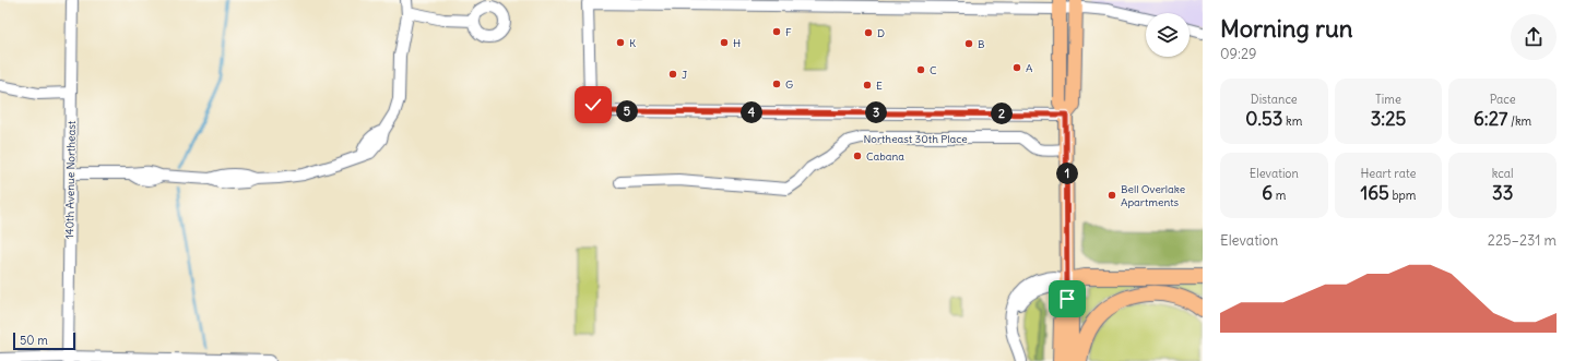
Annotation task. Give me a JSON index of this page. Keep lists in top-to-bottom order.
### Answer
{
  "streets": {
    "street": ["Northeast 30th Place", "140th Avenue Northeast"]
  },
  "places": [
    "F",
    "D",
    "K",
    "H",
    "B",
    "A",
    "C",
    "J",
    "G",
    "E",
    "Cabana",
    "Bell Overlake Apartments"
  ],
  "scale_bar": "50 m",
  "page": {
    "heading": ["Morning run", "09:29"],
    "stats": [
      ["Distance", "0.53 km"],
      ["Time", "3:25"],
      ["Pace", "6:27 /km"],
      ["Elevation", "6 m"],
      ["Heart rate", "165 bpm"],
      ["kcal", "33"]
    ],
    "pins": [
      "5",
      "3",
      "4",
      "2",
      "1"
    ],
    "chart": ["Elevation", "225–231 m"],
    "scale": "50 m"
  }
}
